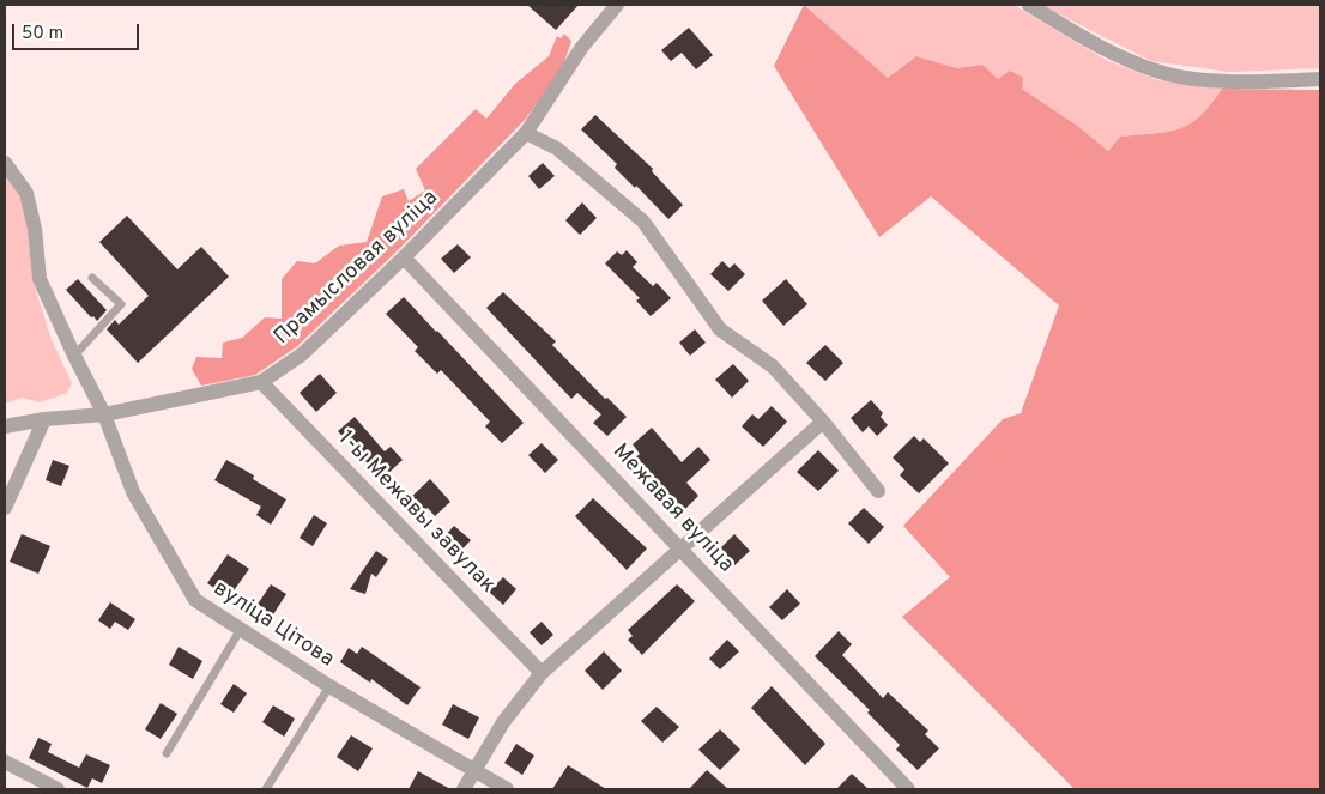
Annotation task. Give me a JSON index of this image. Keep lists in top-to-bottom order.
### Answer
{
  "streets": {
    "street": [
      "Прамысловая вуліца",
      "Межавая вуліца",
      "1-ы Межавы завулак",
      "вуліца Цітова"
    ]
  },
  "crossings": [
    ["Прамысловая вуліца", "Межавая вуліца"],
    ["Прамысловая вуліца", "1-ы Межавы завулак"],
    ["Прамысловая вуліца", "вуліца Цітова"]
  ],
  "scale_bar": "50 m"
}
